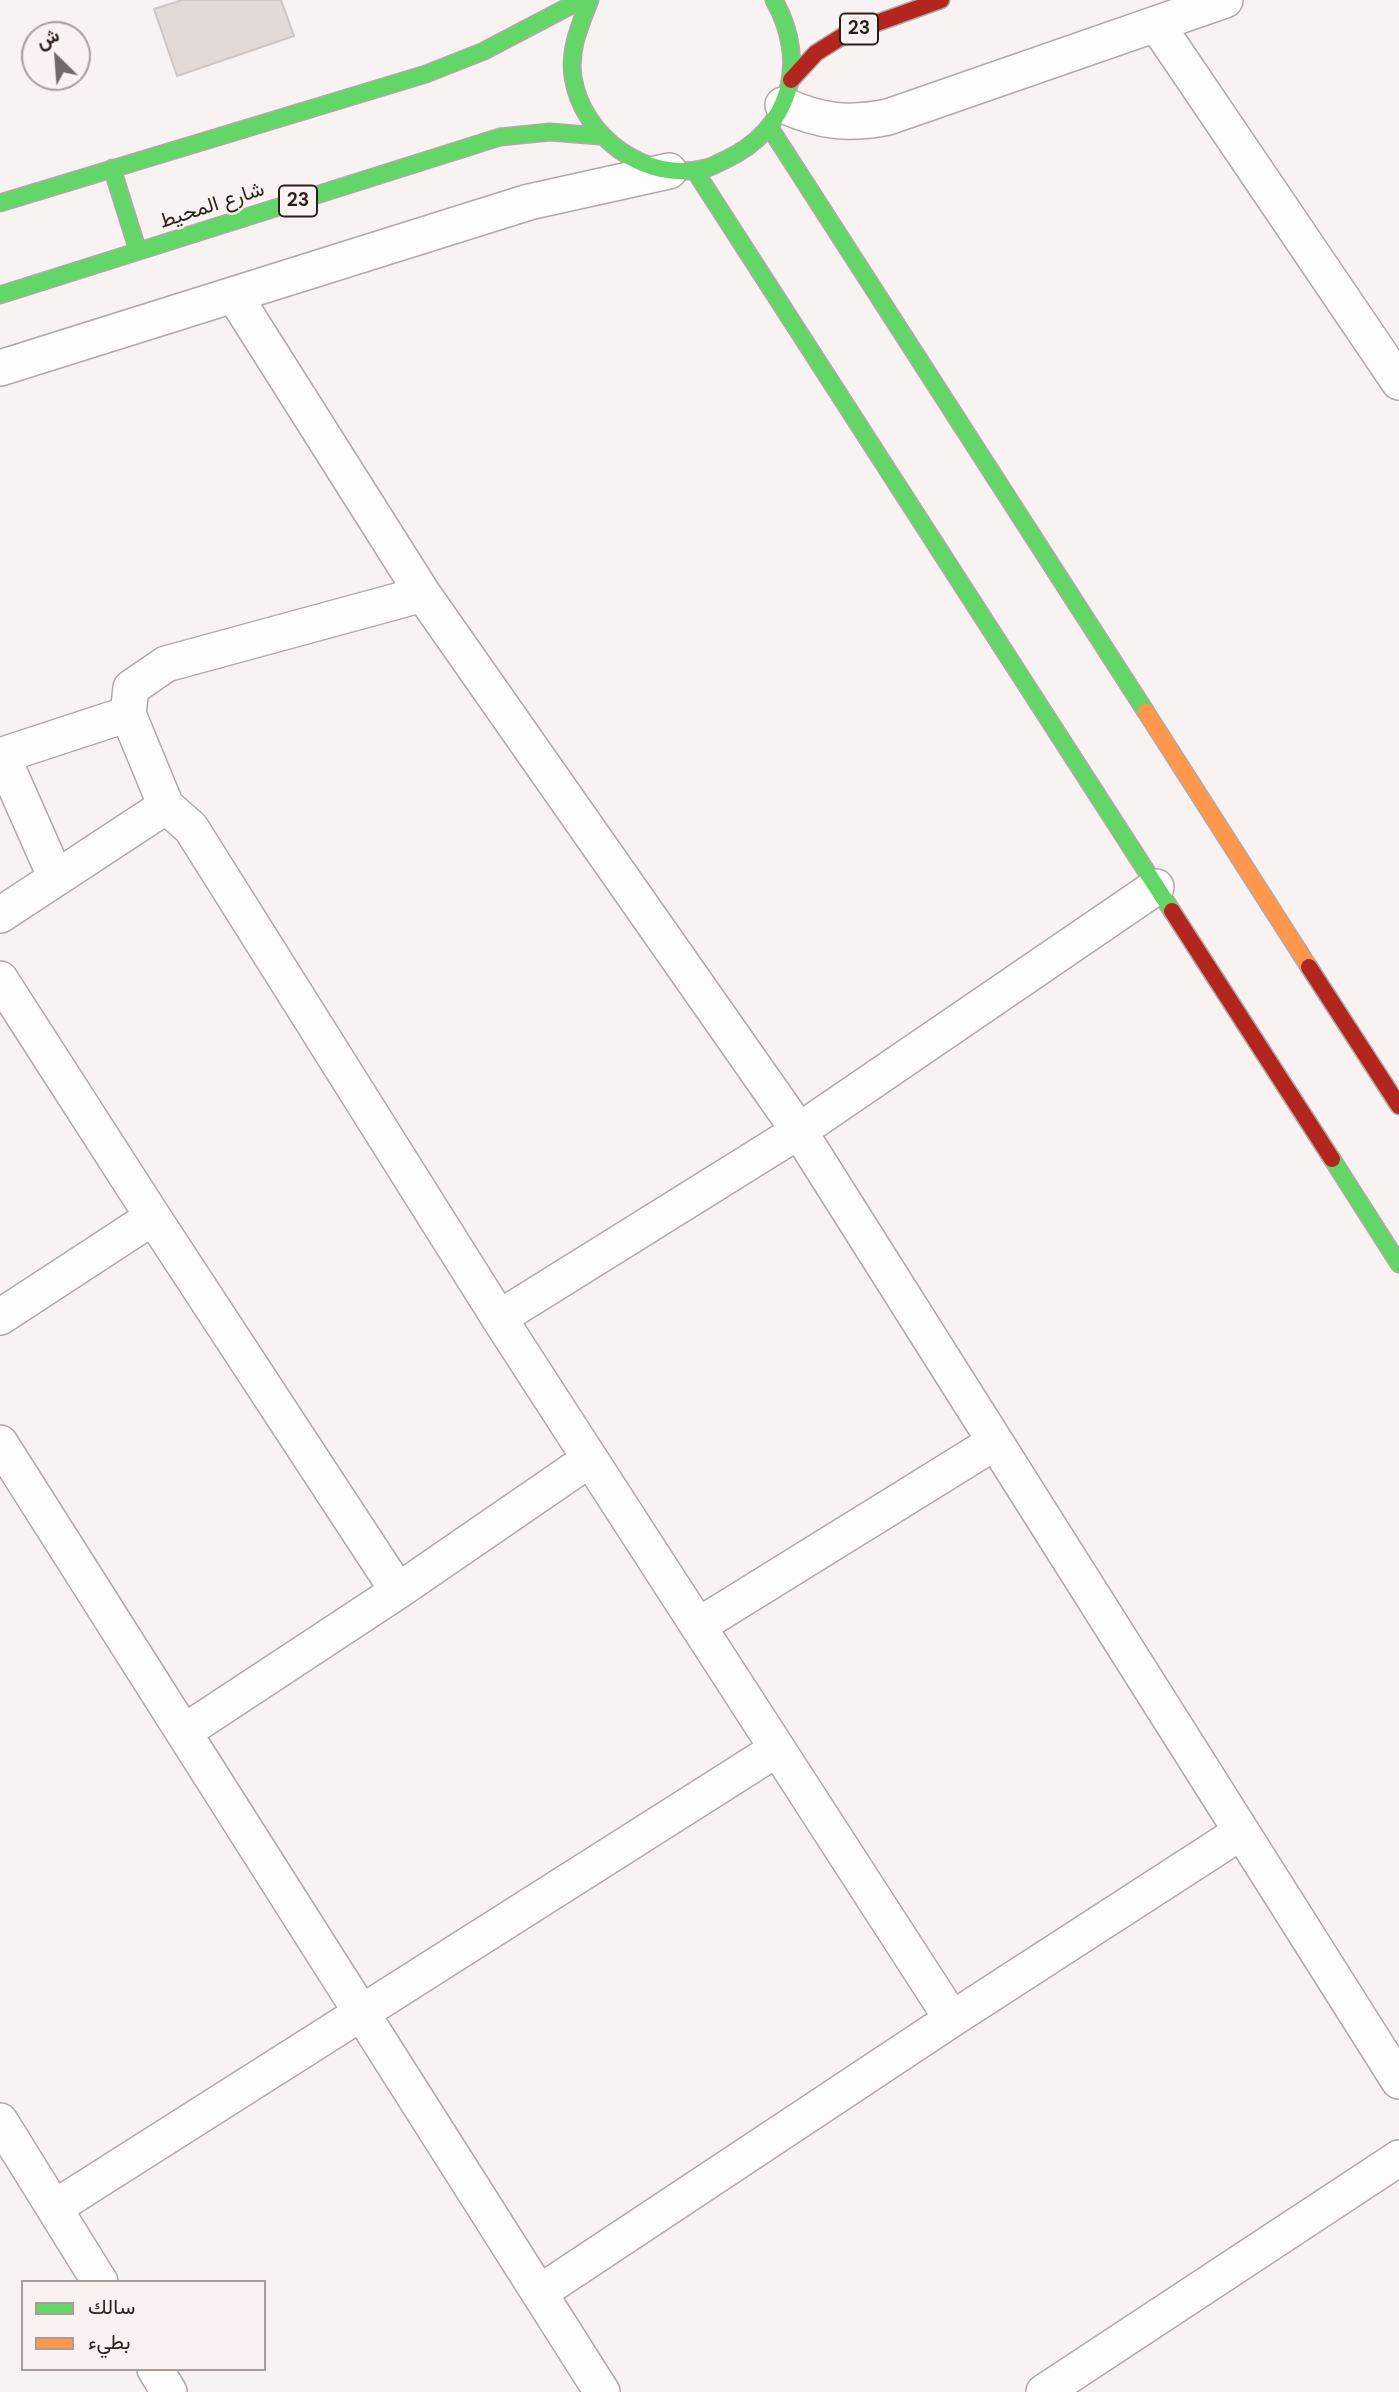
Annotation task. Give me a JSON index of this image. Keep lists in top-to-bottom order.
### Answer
{
  "streets": {
    "street": ["23", "شارع المحيط"]
  },
  "crossings": [
    ["23", "شارع المحيط"]
  ],
  "legend": ["سالك", "بطيء"],
  "north": "top left"
}
